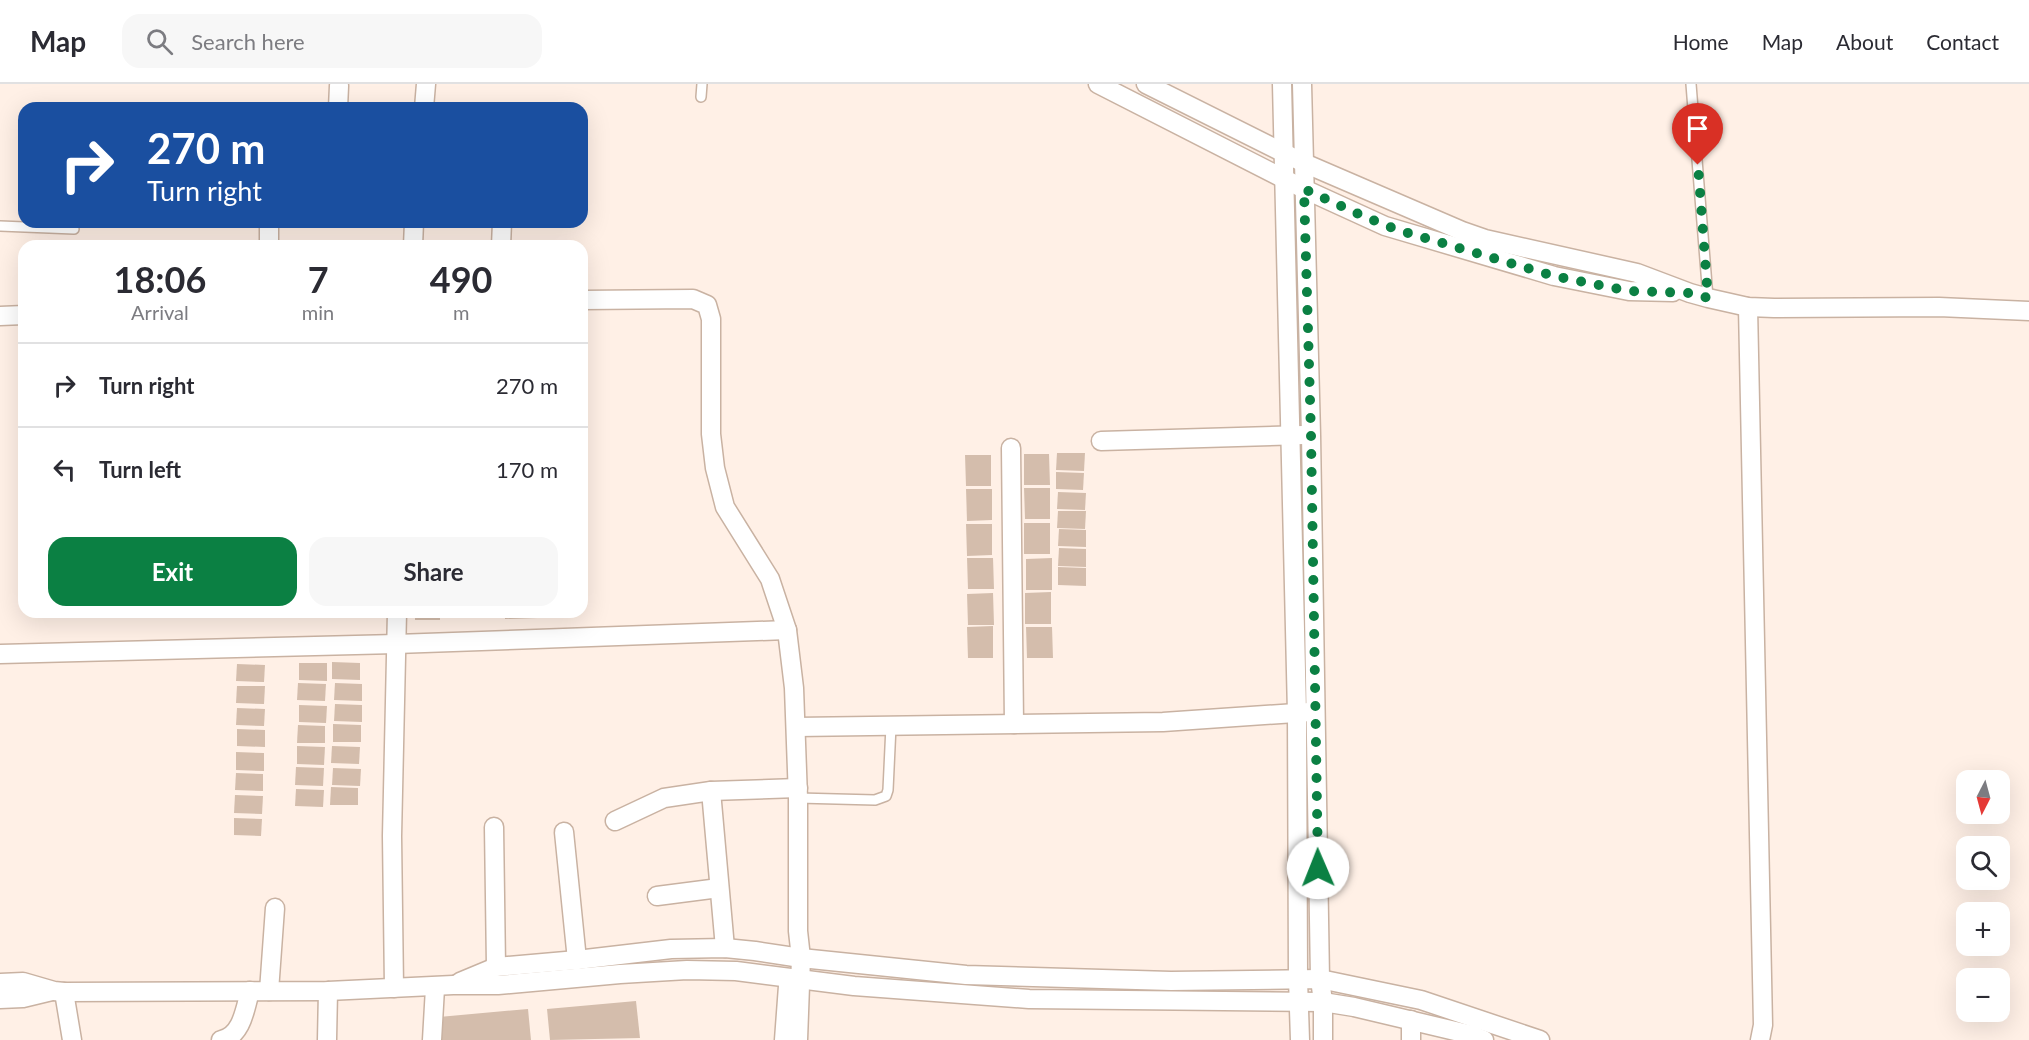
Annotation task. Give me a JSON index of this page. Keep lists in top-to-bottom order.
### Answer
{
  "north": "bottom",
  "page": {
    "header": "Map",
    "search": "Search here",
    "nav": [
      "Home",
      "Map",
      "About",
      "Contact"
    ],
    "turn": ["270 m", "Turn right"],
    "eta": [
      "18:06",
      "Arrival",
      "7",
      "min",
      "490",
      "m"
    ],
    "list": [
      {
        "name": "Turn right",
        "value": "270 m"
      },
      {
        "name": "Turn left",
        "value": "170 m"
      }
    ],
    "buttons": ["Exit", "Share"],
    "map_buttons": ["+", "−"]
  }
}
